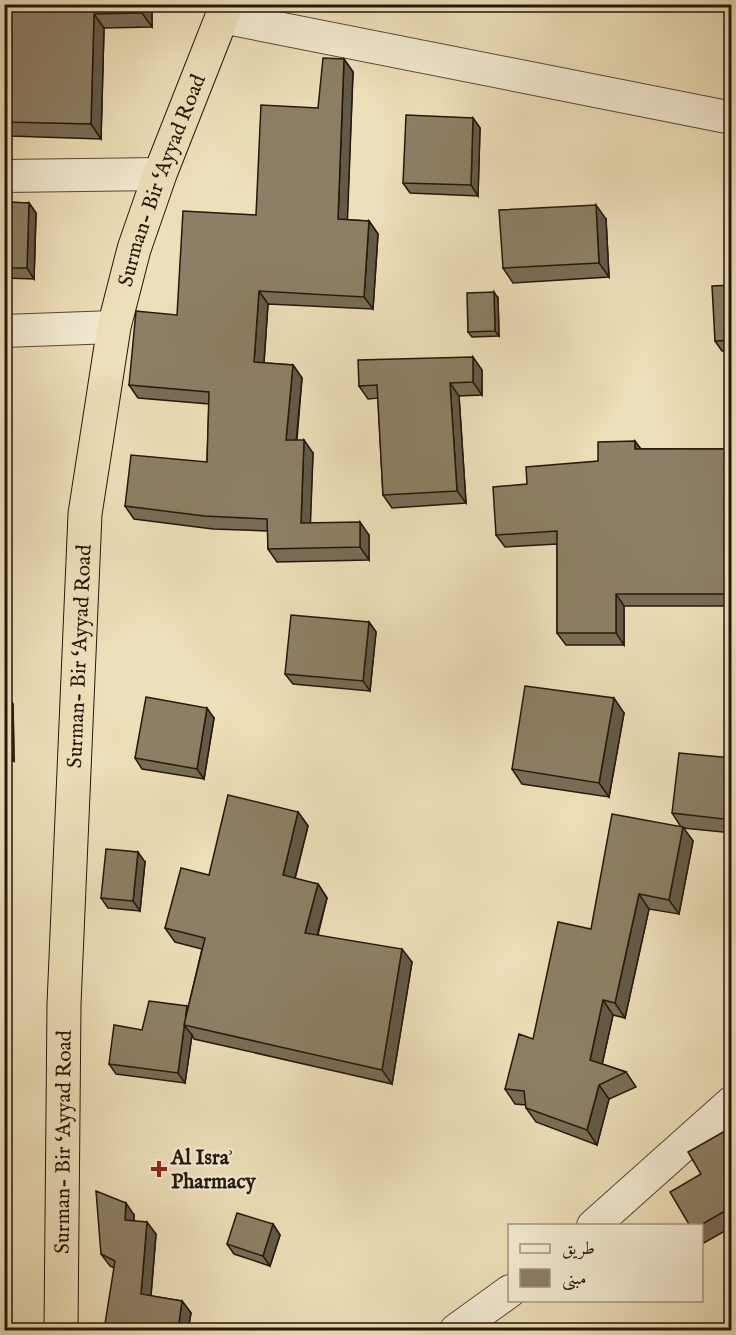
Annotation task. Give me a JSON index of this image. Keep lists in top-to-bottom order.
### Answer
{
  "streets": {
    "highway": ["Surman- Bir ‘Ayyad Road"]
  },
  "places": {
    "health": ["Al Israʾ Pharmacy"]
  },
  "legend": ["طريق", "مبنى"]
}
